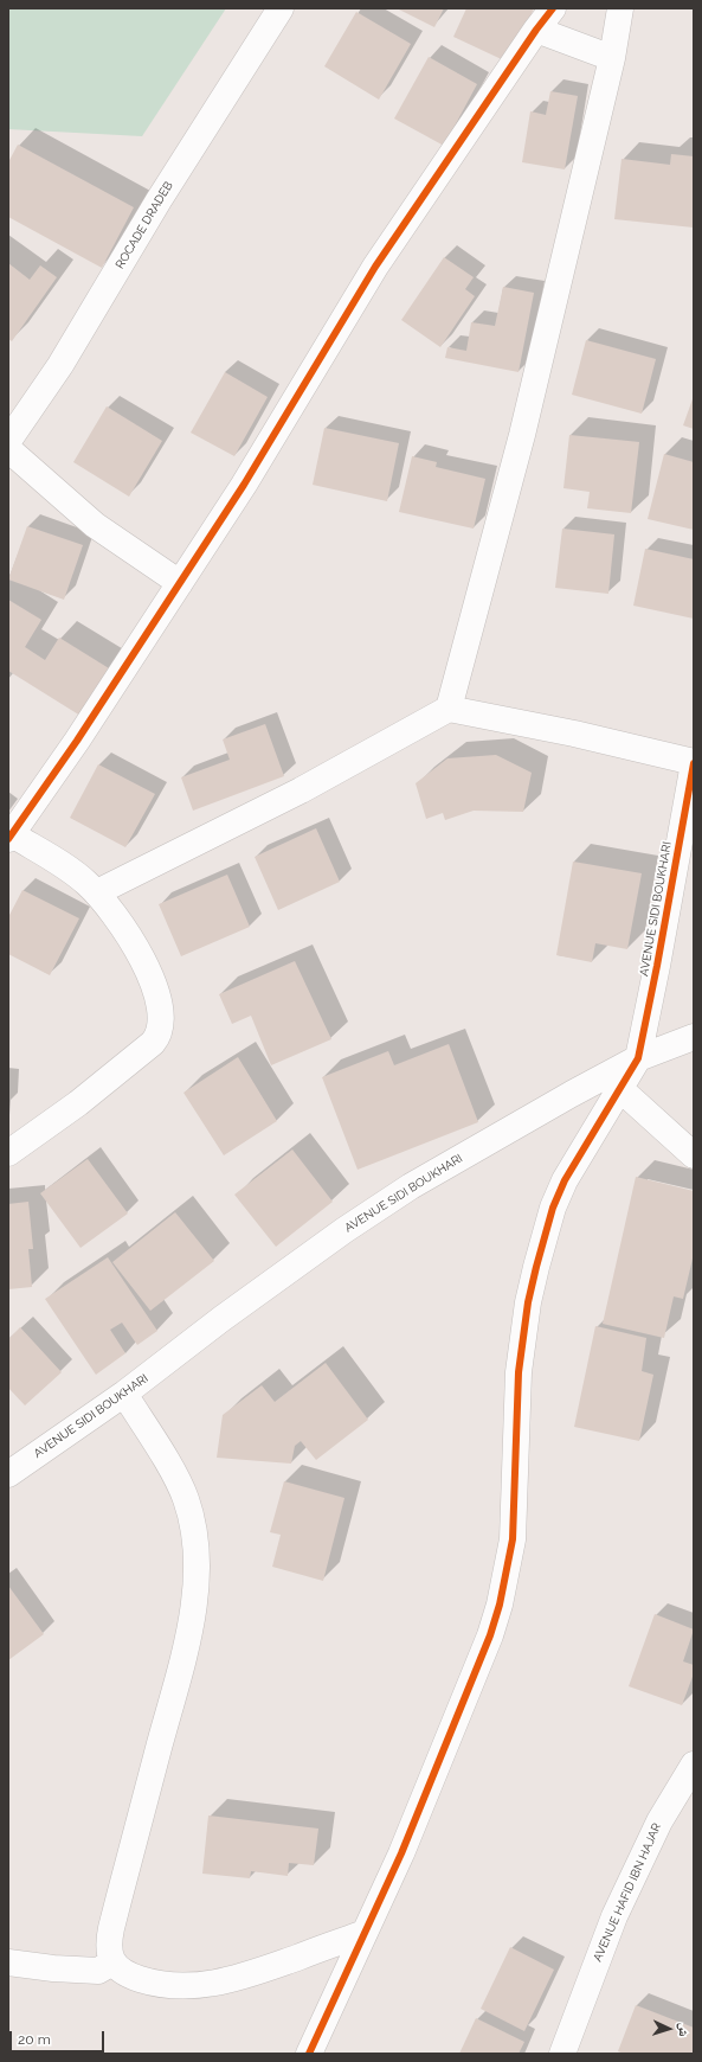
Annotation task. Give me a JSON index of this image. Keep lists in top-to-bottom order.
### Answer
{
  "streets": {
    "street": ["ROCADE DRADEB", "AVENUE SIDI BOUKHARI", "AVENUE HAFID IBN HAJAR"]
  },
  "scale_bar": "20 m",
  "north": "right"
}
